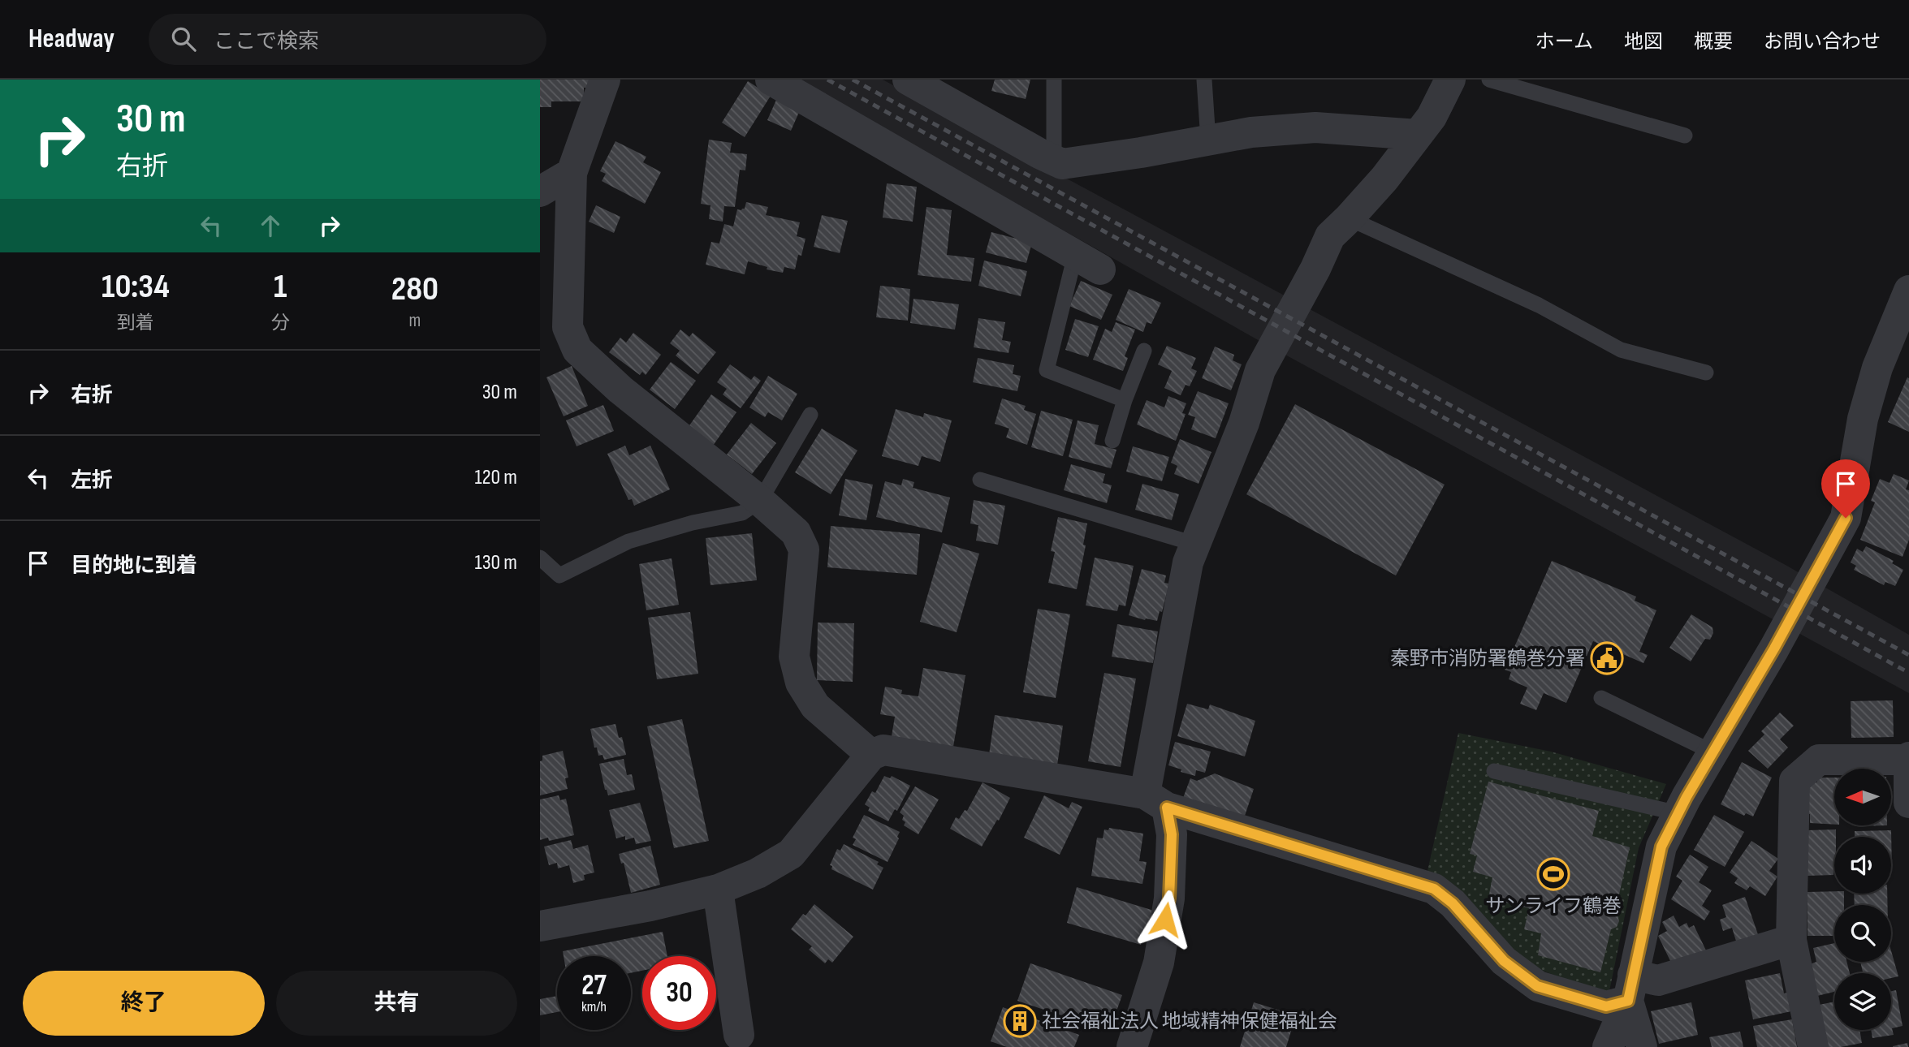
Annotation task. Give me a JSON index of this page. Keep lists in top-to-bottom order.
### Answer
{
  "places": {
    "public building": ["秦野市消防署鶴巻分署"],
    "sports": ["サンライフ鶴巻"],
    "building": ["社会福祉法人 地域精神保健福祉会"]
  },
  "north": "left",
  "page": {
    "header": "Headway",
    "search": "ここで検索",
    "nav": [
      "ホーム",
      "地図",
      "概要",
      "お問い合わせ"
    ],
    "turn": ["30 m", "右折"],
    "eta": [
      "10:34",
      "到着",
      "1",
      "分",
      "280",
      "m"
    ],
    "list": [
      {
        "name": "右折",
        "value": "30 m"
      },
      {
        "name": "左折",
        "value": "120 m"
      },
      {
        "name": "目的地に到着",
        "value": "130 m"
      }
    ],
    "speed": "27 km/h",
    "limit": "30",
    "buttons": ["終了", "共有"]
  }
}
